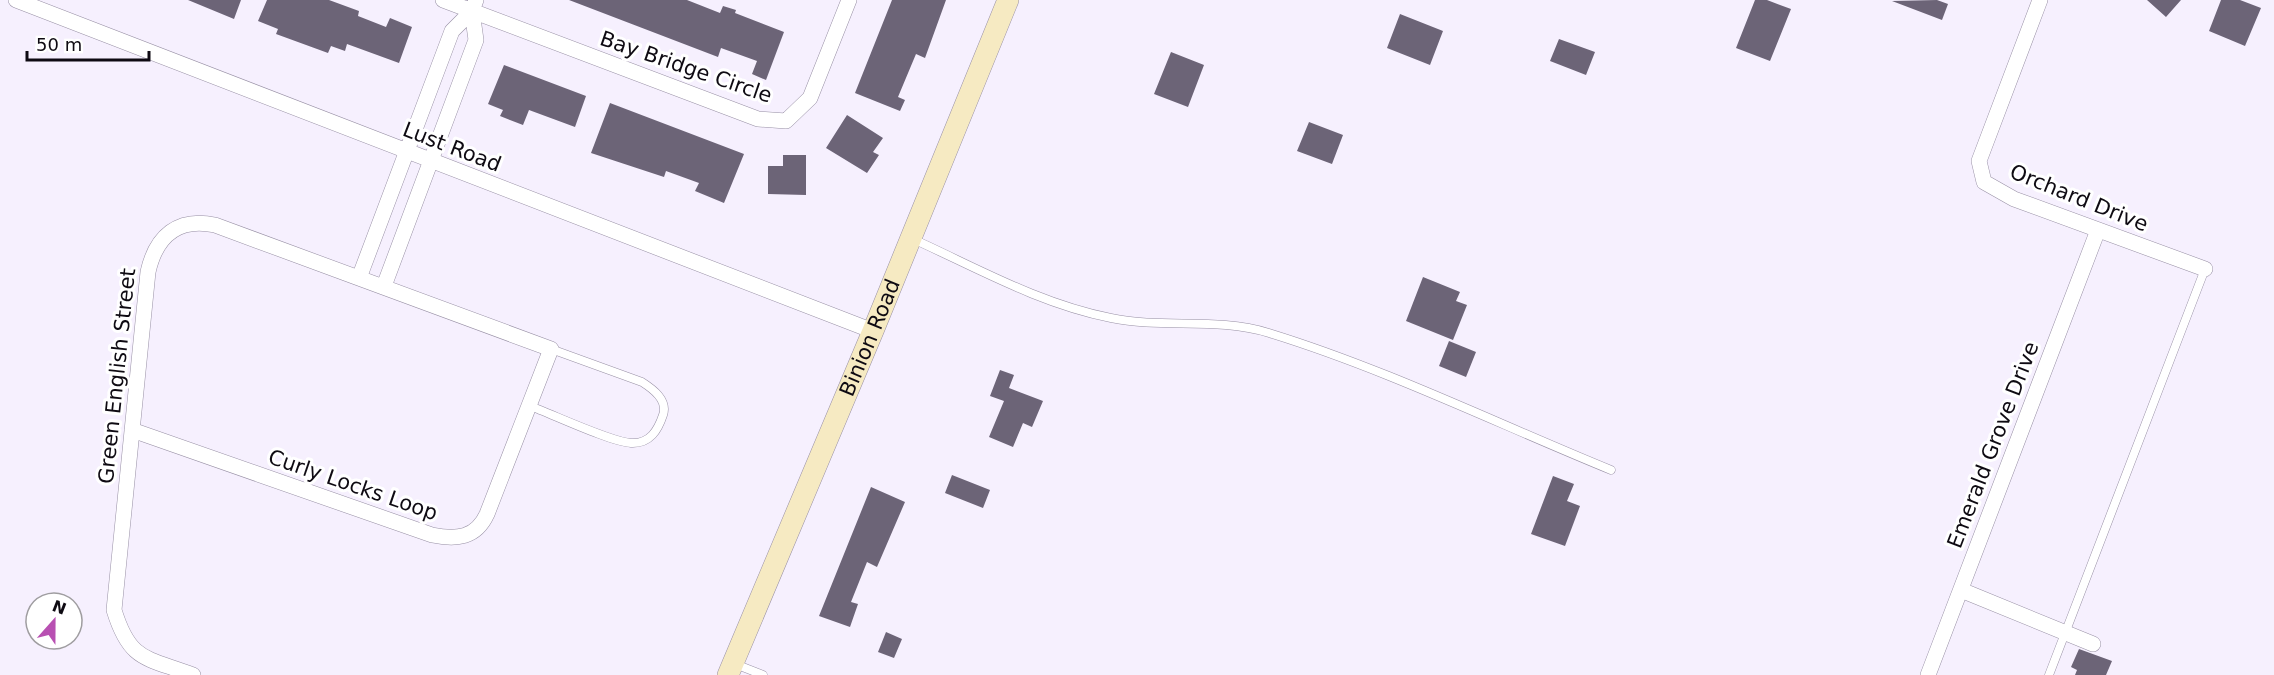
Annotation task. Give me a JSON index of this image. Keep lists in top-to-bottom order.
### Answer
{
  "streets": {
    "main road": ["Binion Road"],
    "street": [
      "Bay Bridge Circle",
      "Lust Road",
      "Orchard Drive",
      "Green English Street",
      "Emerald Grove Drive",
      "Curly Locks Loop"
    ]
  },
  "crossings": [
    ["Lust Road", "Binion Road"],
    ["Orchard Drive", "Emerald Grove Drive"],
    ["Green English Street", "Curly Locks Loop"]
  ],
  "scale_bar": "50 m",
  "north": "top"
}
